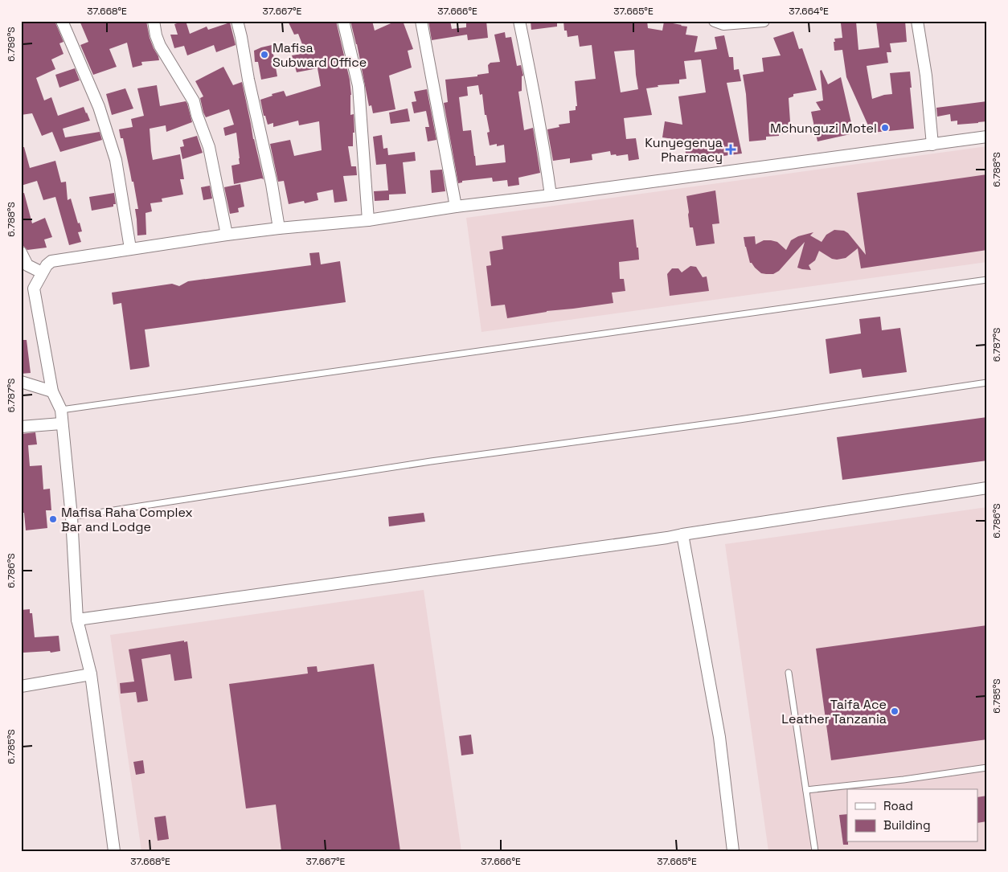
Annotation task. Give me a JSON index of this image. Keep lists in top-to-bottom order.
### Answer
{
  "places": {
    "other": [
      "Mafisa Subward Office",
      "Mchunguzi Motel",
      "Mafisa Raha Complex Bar and Lodge",
      "Taifa Ace Leather Tanzania"
    ],
    "health": ["Kunyegenya Pharmacy"]
  },
  "legend": ["Road", "Building"],
  "coordinates": [
    "37.668°E",
    "37.667°E",
    "37.666°E",
    "37.665°E",
    "37.664°E",
    "6.789°S",
    "6.788°S",
    "6.787°S",
    "6.786°S",
    "6.785°S"
  ]
}
